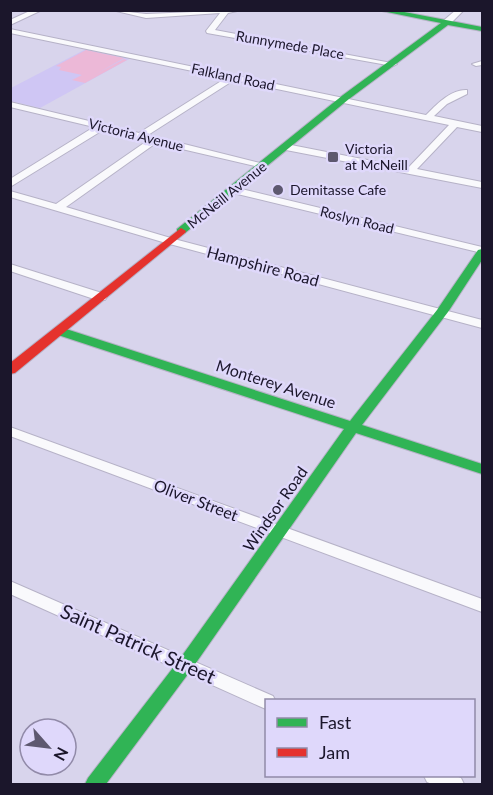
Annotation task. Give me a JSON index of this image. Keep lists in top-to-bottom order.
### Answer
{
  "streets": {
    "street": [
      "Runnymede Place",
      "Falkland Road",
      "Victoria Avenue",
      "McNeill Avenue",
      "Roslyn Road",
      "Hampshire Road",
      "Monterey Avenue",
      "Oliver Street",
      "Windsor Road",
      "Saint Patrick Street"
    ]
  },
  "crossings": [
    ["Runnymede Place", "McNeill Avenue"],
    ["Falkland Road", "McNeill Avenue"],
    ["Victoria Avenue", "McNeill Avenue"],
    ["McNeill Avenue", "Roslyn Road"],
    ["McNeill Avenue", "Hampshire Road"],
    ["McNeill Avenue", "Monterey Avenue"],
    ["Roslyn Road", "Windsor Road"],
    ["Hampshire Road", "Windsor Road"],
    ["Monterey Avenue", "Windsor Road"],
    ["Oliver Street", "Windsor Road"],
    ["Windsor Road", "Saint Patrick Street"]
  ],
  "places": {
    "transit": ["Victoria at McNeill"],
    "other": ["Demitasse Cafe"]
  },
  "legend": ["Fast", "Jam"],
  "north": "bottom right"
}
